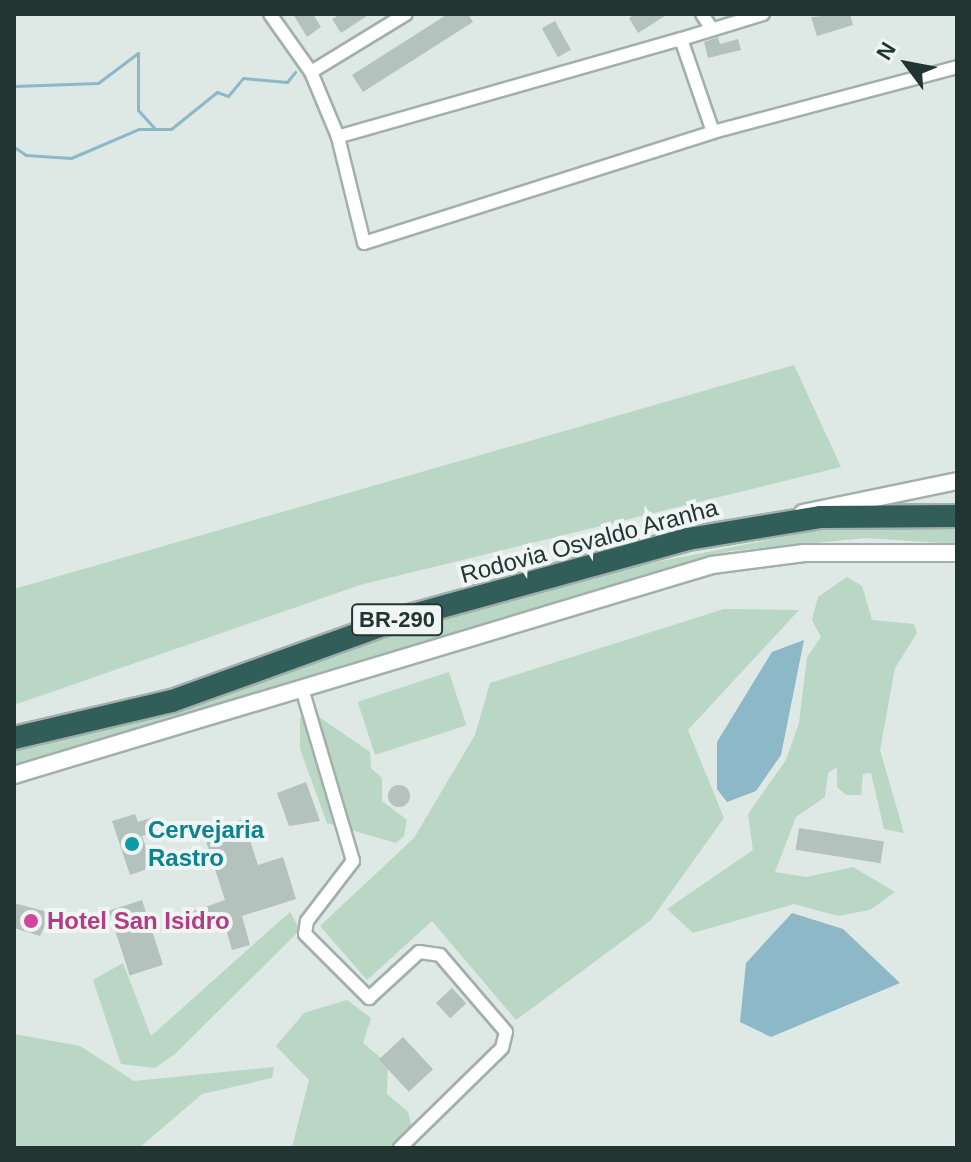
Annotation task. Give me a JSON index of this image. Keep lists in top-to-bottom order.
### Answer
{
  "streets": {
    "highway": ["Rodovia Osvaldo Aranha", "BR-290"]
  },
  "places": ["Cervejaria Rastro", "Hotel San Isidro"],
  "north": "top left"
}
